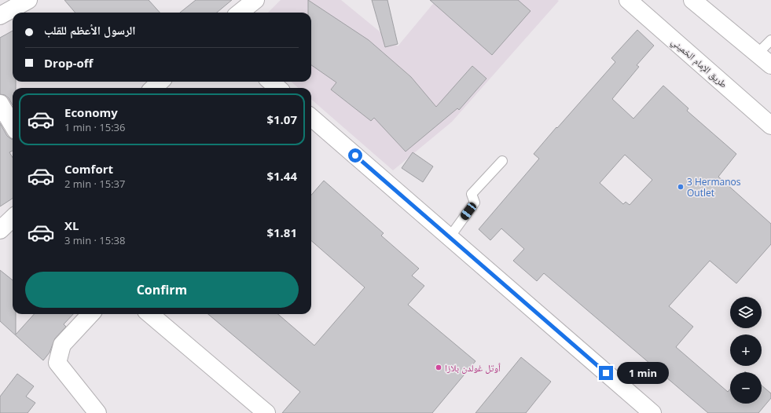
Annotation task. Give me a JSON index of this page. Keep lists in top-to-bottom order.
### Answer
{
  "streets": {
    "main road": ["طريق الإمام الخميني"]
  },
  "places": ["3 Hermanos Outlet", "أوتل غولدن بلازا"],
  "page": {
    "banner": ["الرسول الأعظم للقلب", "Drop-off"],
    "list": [
      {
        "name": "Economy",
        "note": "1 min · 15:36",
        "value": "$1.07"
      },
      {
        "name": "Comfort",
        "note": "2 min · 15:37",
        "value": "$1.44"
      },
      {
        "name": "XL",
        "note": "3 min · 15:38",
        "value": "$1.81"
      }
    ],
    "buttons": "Confirm",
    "map_buttons": ["+", "−"],
    "bubble": "1 min"
  }
}
